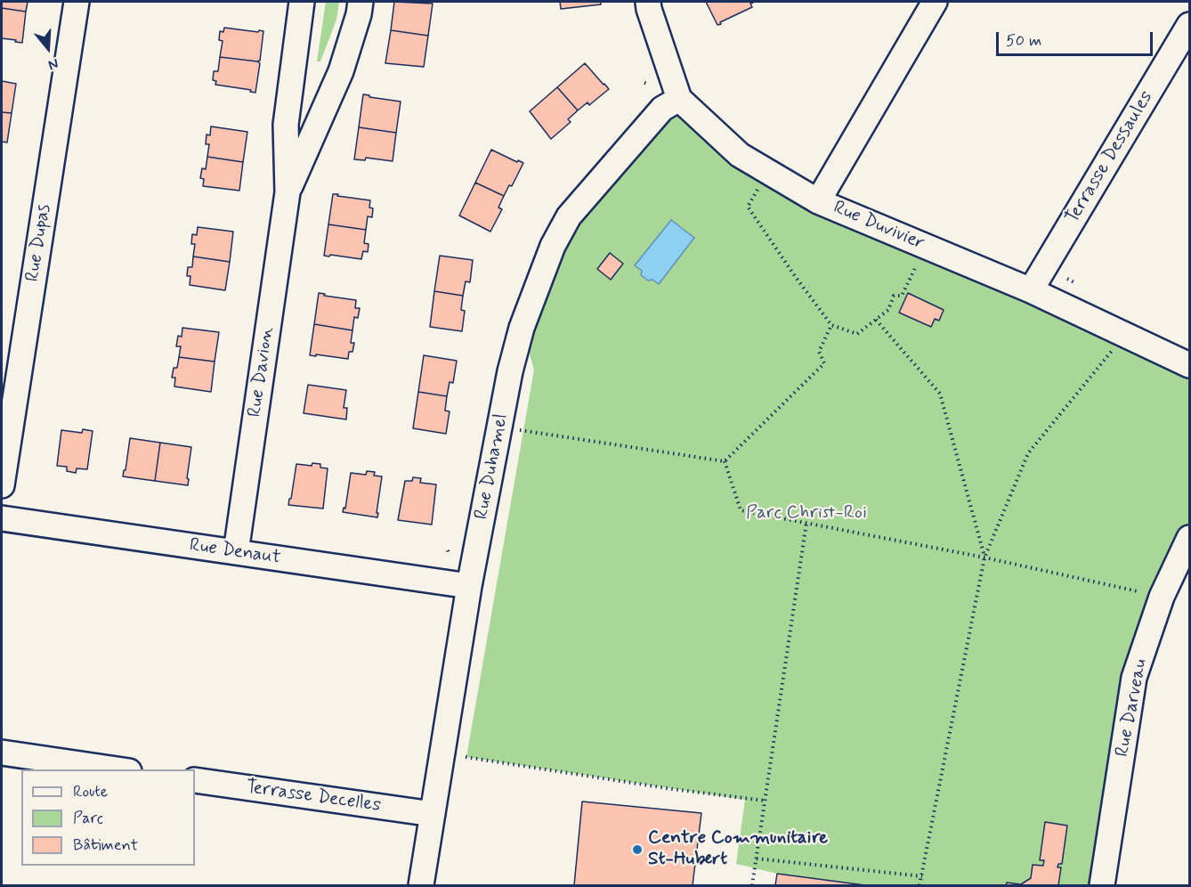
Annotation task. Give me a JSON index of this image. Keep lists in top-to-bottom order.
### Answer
{
  "streets": {
    "street": [
      "Terrasse Dessaules",
      "Rue Duvivier",
      "Rue Dupas",
      "Rue Davion",
      "Rue Duhamel",
      "Rue Denaut",
      "Rue Darveau",
      "Terrasse Decelles"
    ]
  },
  "crossings": [
    ["Terrasse Dessaules", "Rue Duvivier"],
    ["Rue Duvivier", "Rue Duhamel"],
    ["Rue Davion", "Rue Denaut"],
    ["Rue Duhamel", "Rue Denaut"],
    ["Rue Duhamel", "Terrasse Decelles"]
  ],
  "parks": ["Parc Christ-Roi"],
  "places": ["Centre Communitaire St-Hubert"],
  "legend": ["Route", "Parc", "Bâtiment"],
  "scale_bar": "50 m",
  "north": "bottom"
}
